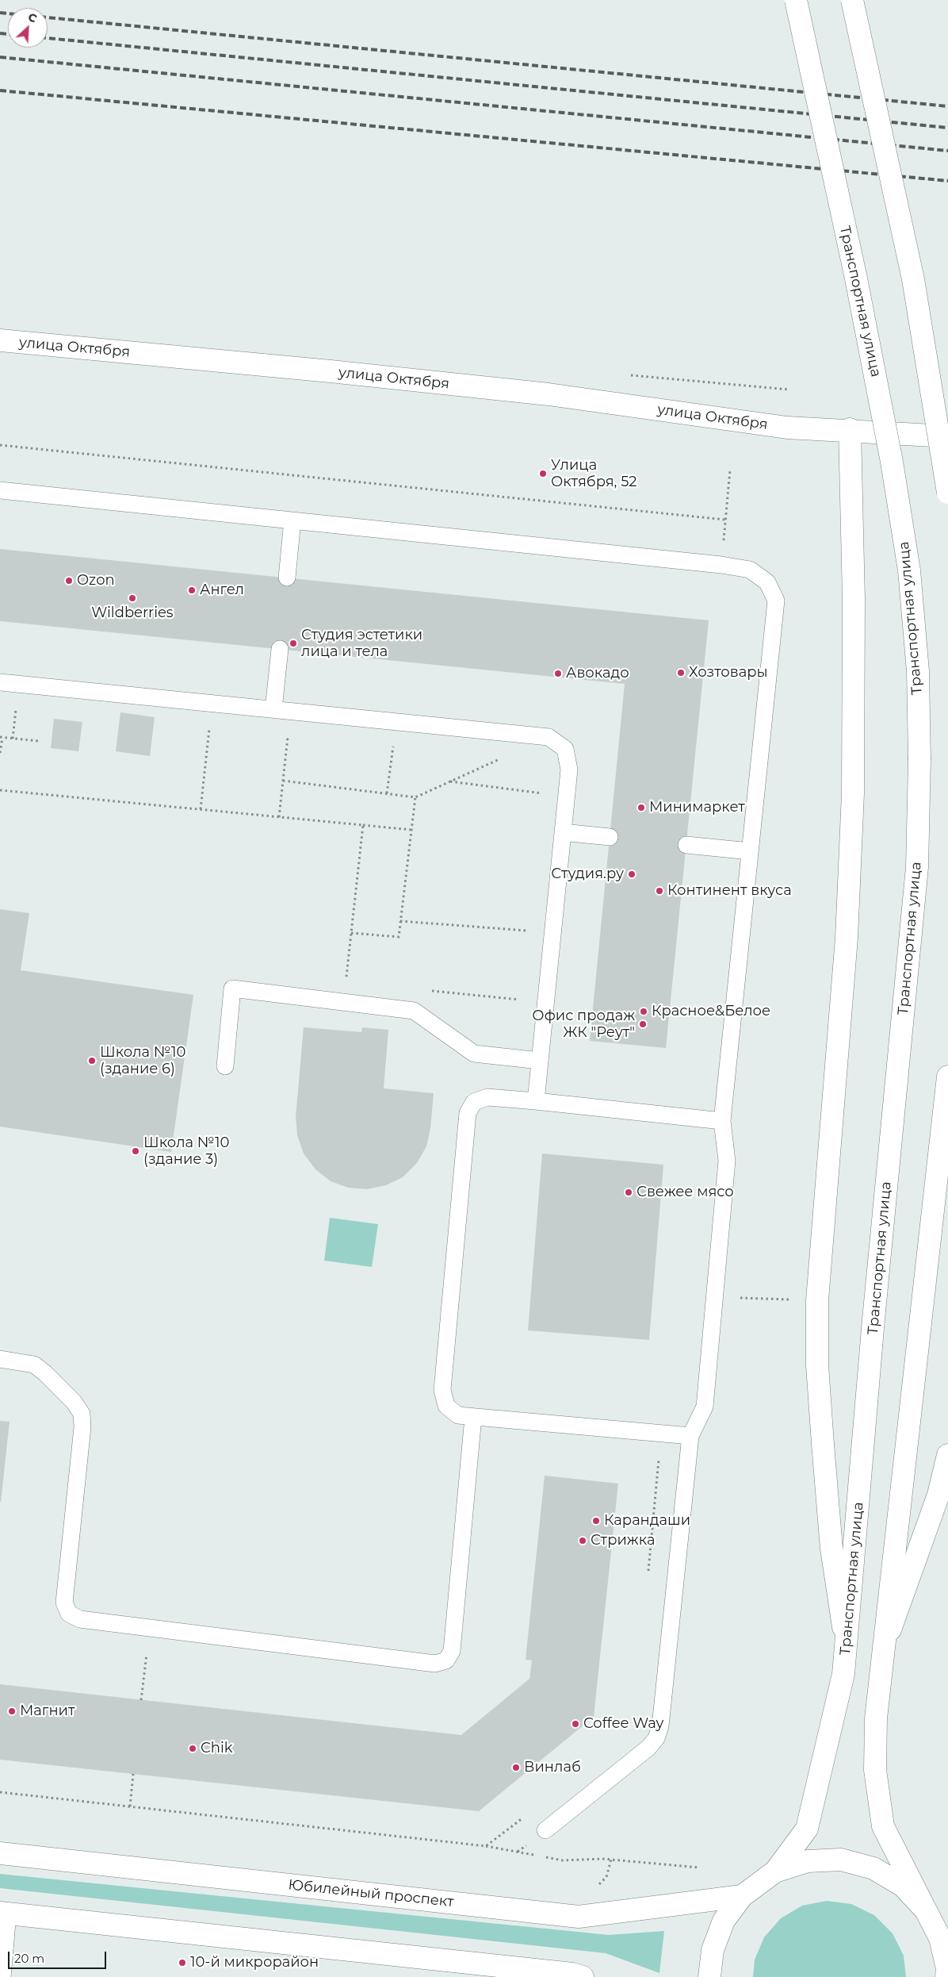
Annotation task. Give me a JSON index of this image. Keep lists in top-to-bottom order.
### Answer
{
  "streets": {
    "street": ["Транспортная улица", "улица Октября", "Юбилейный проспект"]
  },
  "places": [
    "Улица Октября, 52",
    "Ozon",
    "Ангел",
    "Wildberries",
    "Студия эстетики лица и тела",
    "Хозтовары",
    "Авокадо",
    "Минимаркет",
    "Студия.ру",
    "Континент вкуса",
    "Красное&Белое",
    "Офис продаж ЖК \"Реут\"",
    "Школа №10 (здание 6)",
    "Школа №10 (здание 3)",
    "Свежее мясо",
    "Карандаши",
    "Стрижка",
    "Магнит",
    "Coffee Way",
    "Chik",
    "Винлаб",
    "10-й микрорайон"
  ],
  "scale_bar": "20 m",
  "north": "top right"
}
